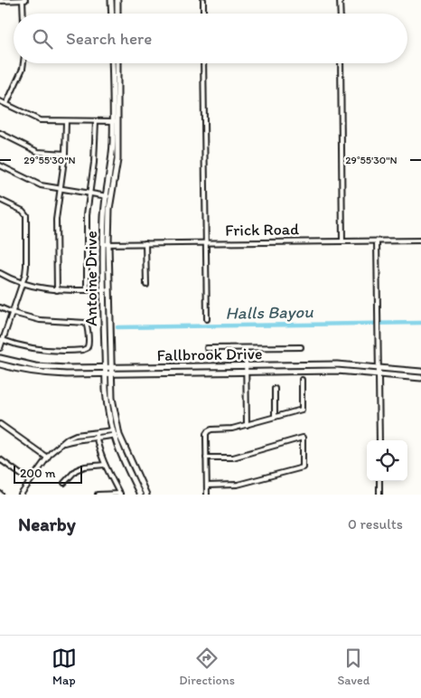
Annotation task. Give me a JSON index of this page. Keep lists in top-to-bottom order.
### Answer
{
  "streets": {
    "main road": ["Antoine Drive", "Fallbrook Drive"],
    "street": ["Frick Road"]
  },
  "crossings": [
    ["Frick Road", "Antoine Drive"],
    ["Antoine Drive", "Fallbrook Drive"]
  ],
  "water": ["Halls Bayou"],
  "scale_bar": "200 m",
  "page": {
    "search": "Search here",
    "scale": "200 m",
    "heading": ["Nearby", "0 results"],
    "nav": ["Map", "Directions", "Saved"]
  },
  "coordinates": ["29°55'30\"N"]
}
